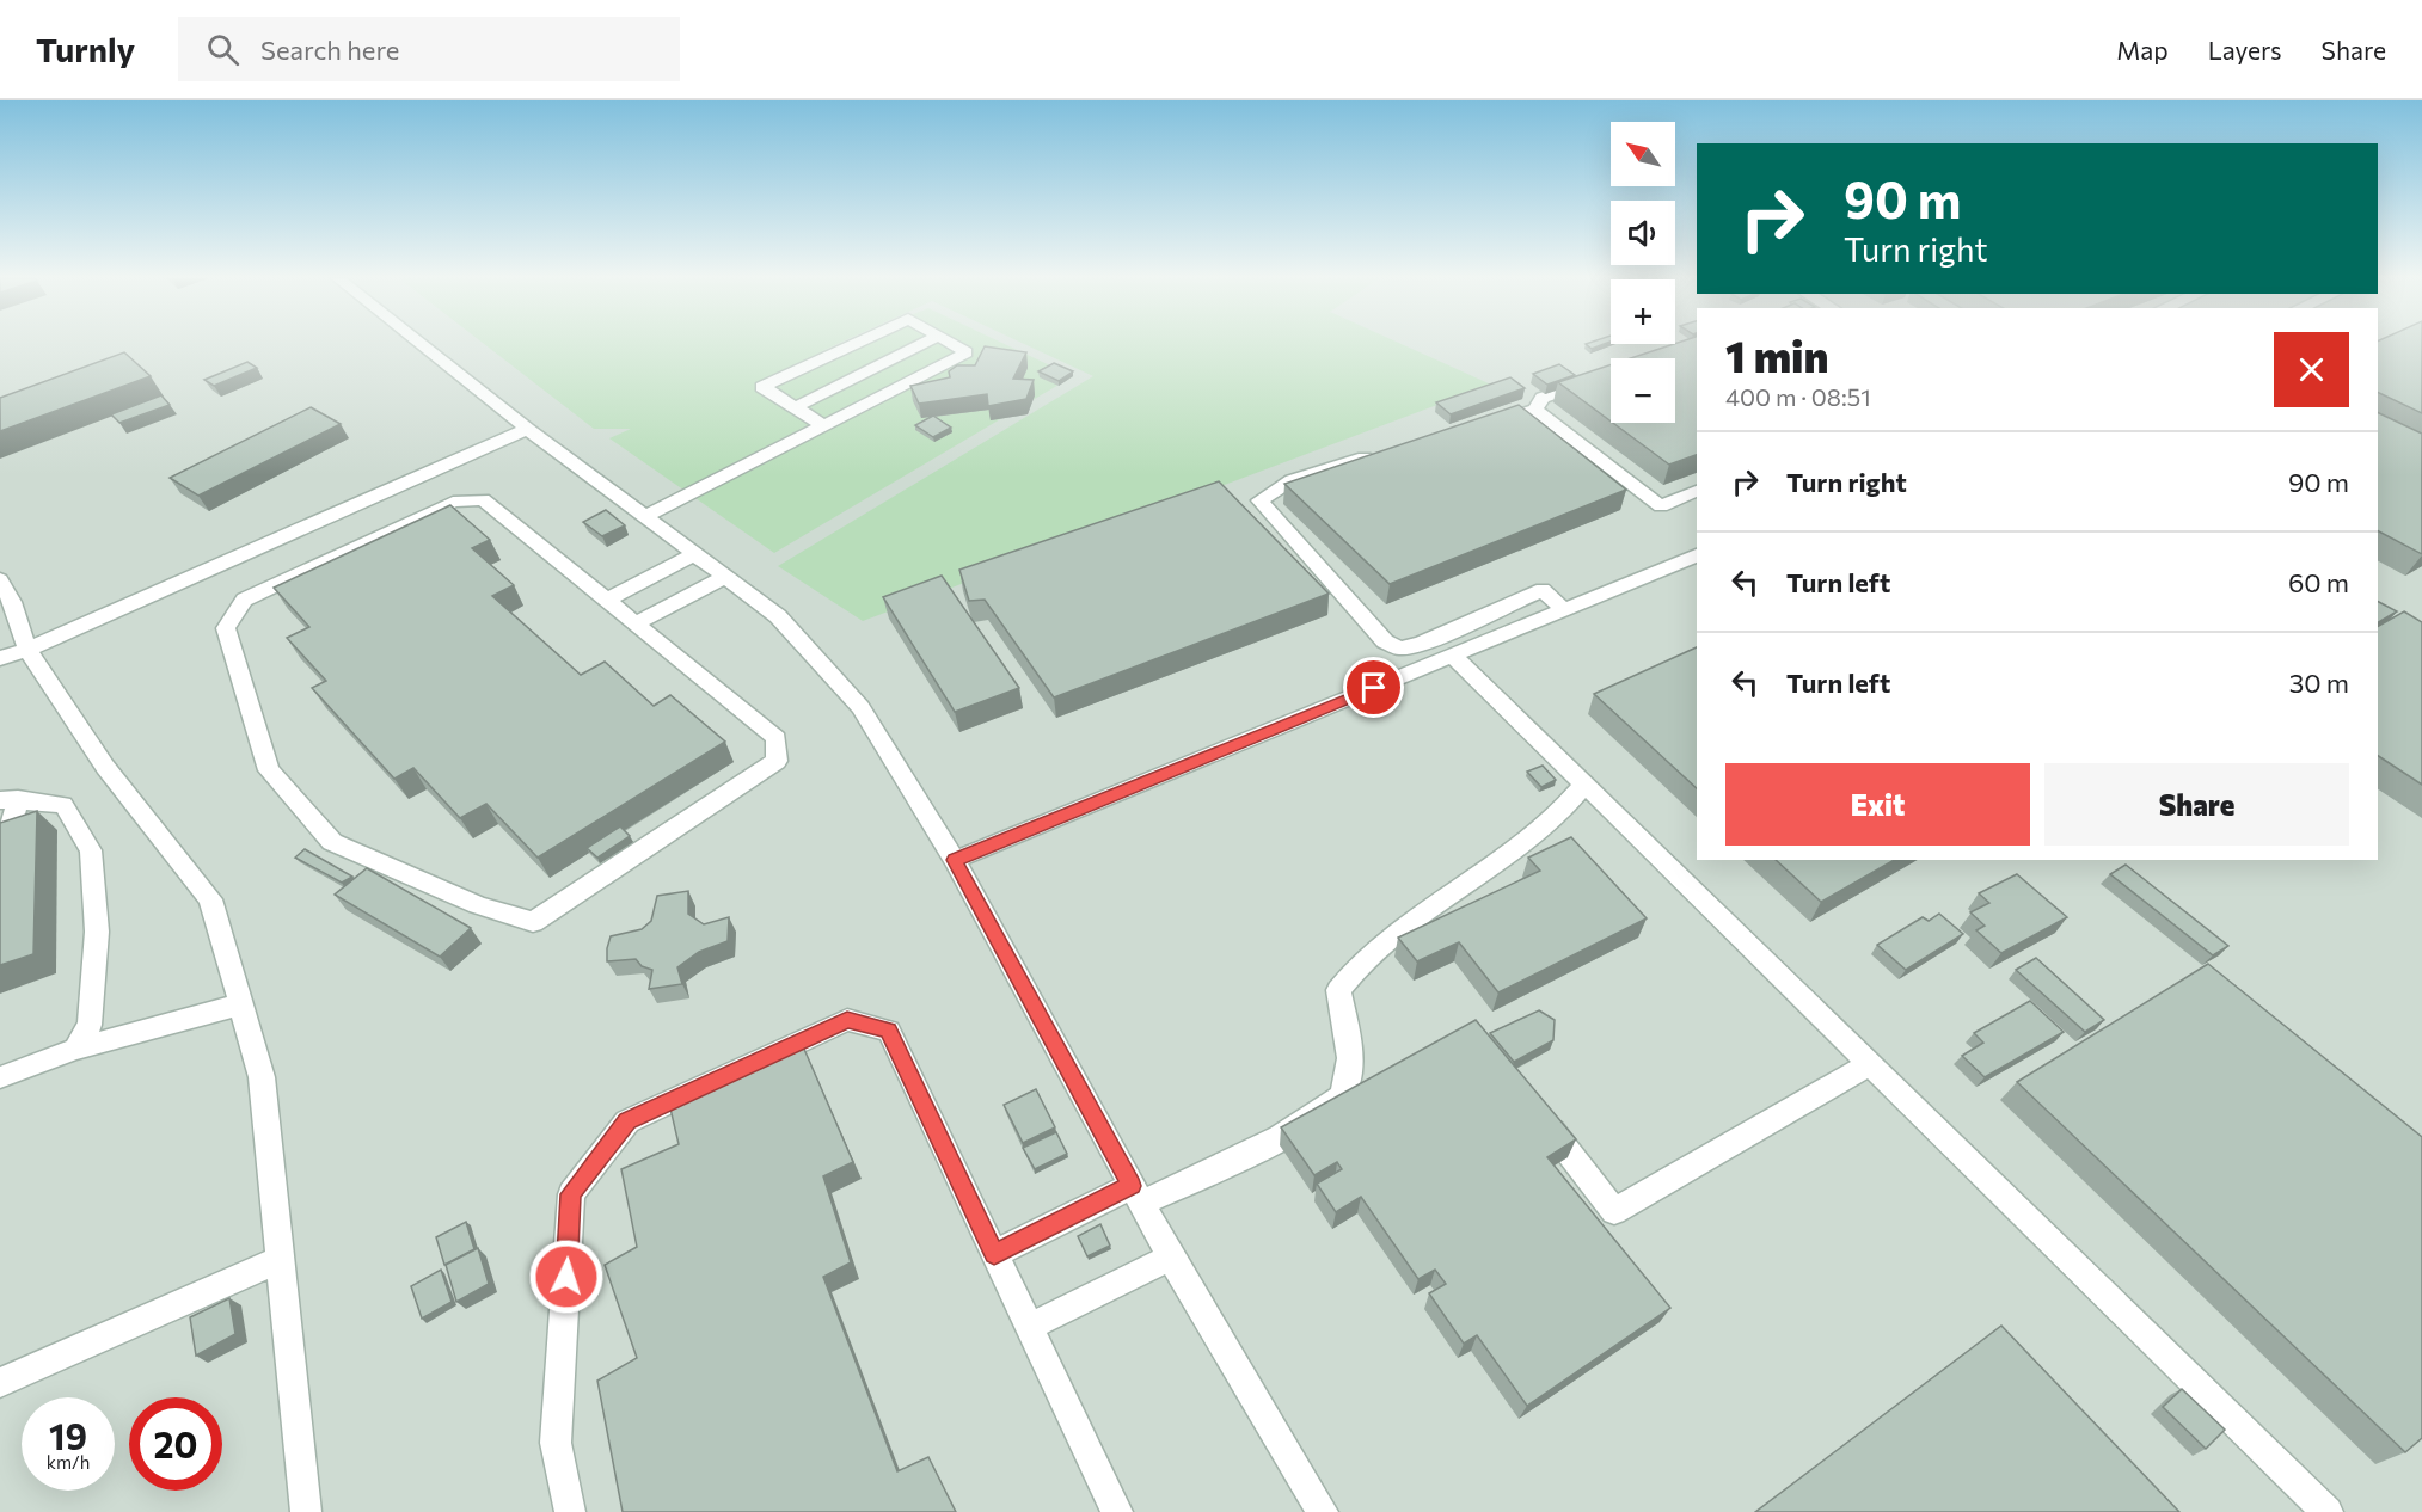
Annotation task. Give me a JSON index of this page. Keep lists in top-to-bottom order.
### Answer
{
  "north": "top left",
  "page": {
    "header": "Turnly",
    "search": "Search here",
    "nav": ["Map", "Layers", "Share"],
    "map_buttons": ["+", "−"],
    "turn": ["90 m", "Turn right"],
    "heading": ["1 min", "400 m · 08:51"],
    "list": [
      {
        "name": "Turn right",
        "value": "90 m"
      },
      {
        "name": "Turn left",
        "value": "60 m"
      },
      {
        "name": "Turn left",
        "value": "30 m"
      }
    ],
    "buttons": ["Exit", "Share"],
    "speed": "19 km/h",
    "limit": "20"
  }
}
